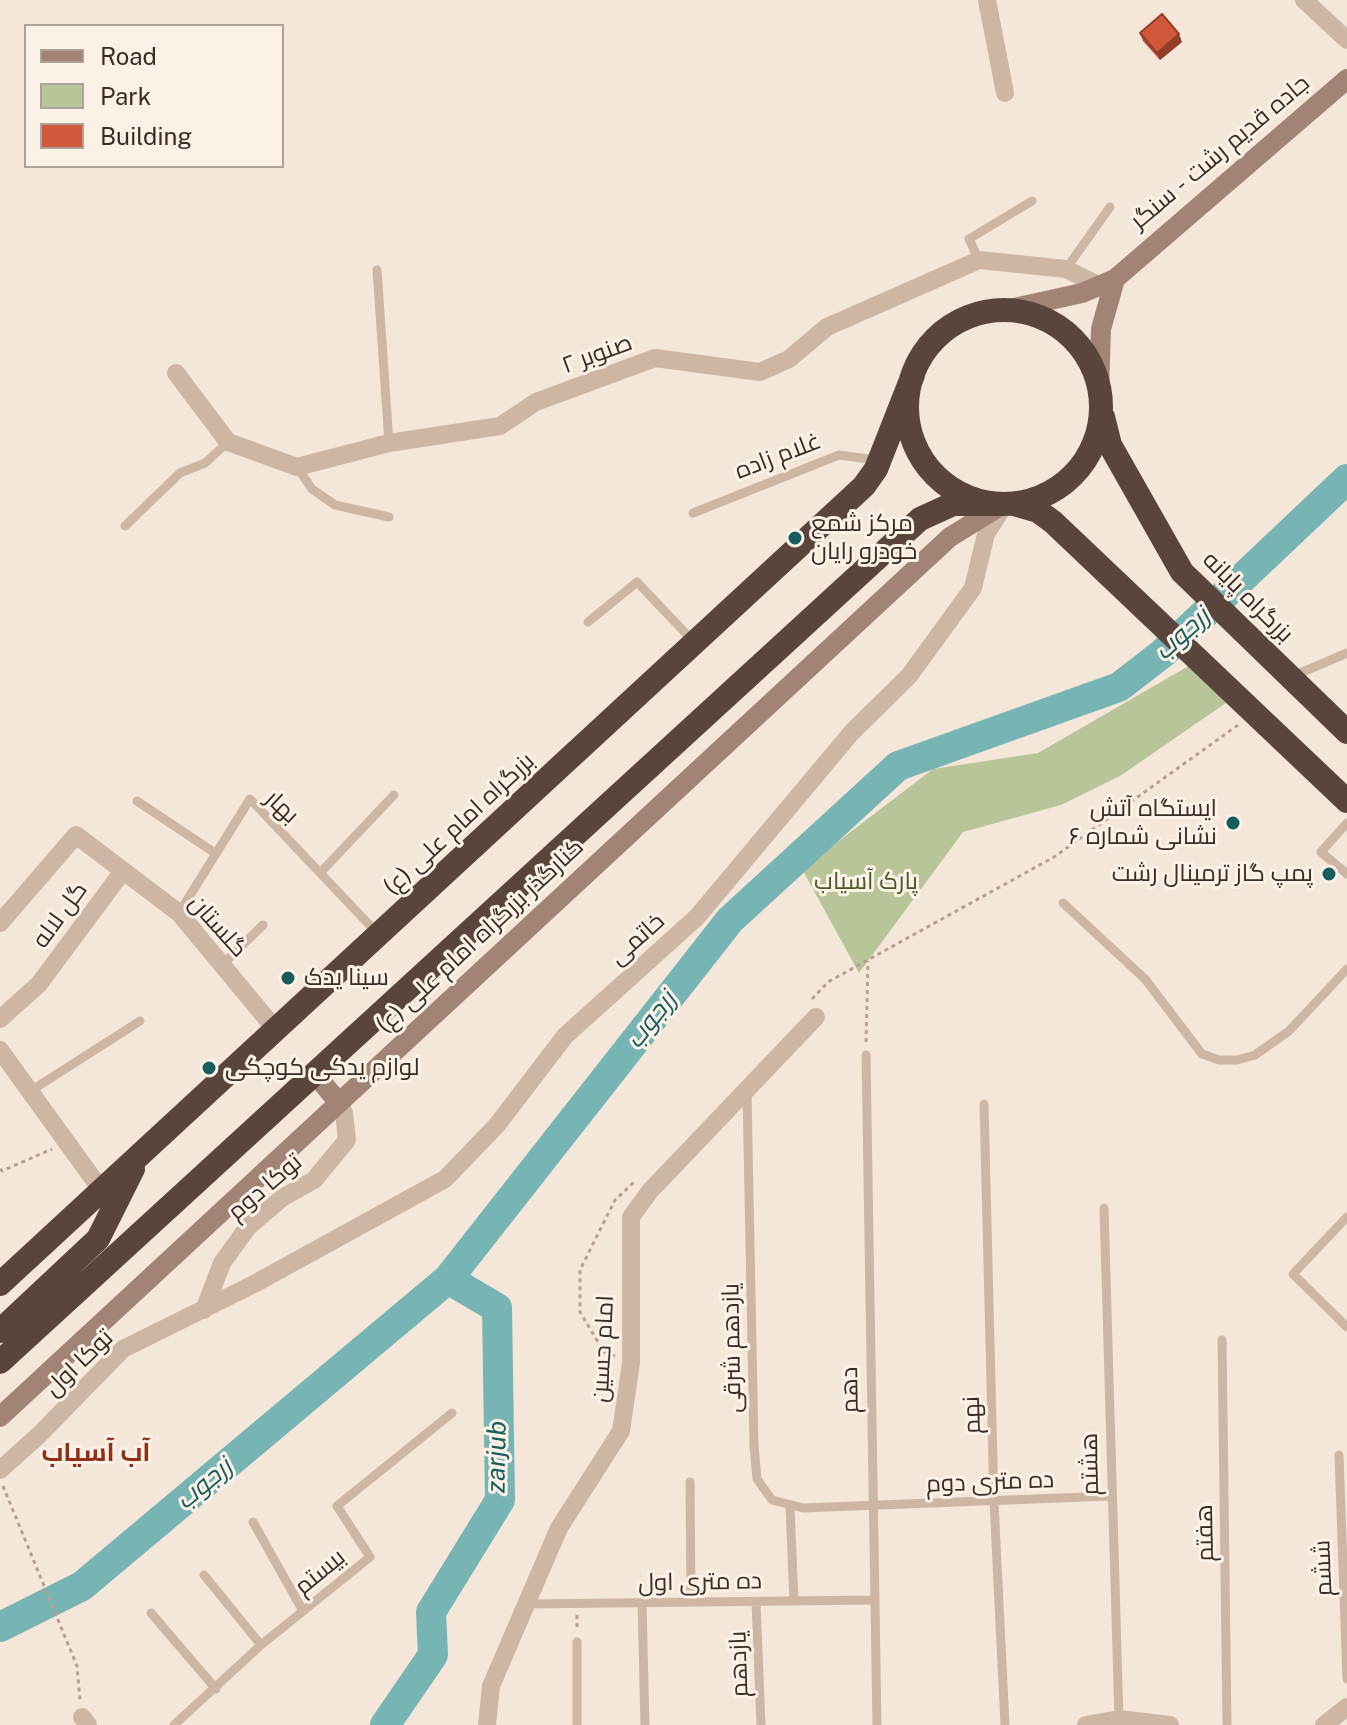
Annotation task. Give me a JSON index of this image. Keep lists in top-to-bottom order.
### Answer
{
  "streets": {
    "highway": ["بزرگراه پایانه", "بزرگراه امام علی (ع)"],
    "main road": ["جاده قدیم رشت - سنگر", "کنارگذر بزرگراه امام علی (ع)"],
    "street": [
      "صنوبر ۲",
      "گل لاله",
      "گلستان",
      "خاتمی",
      "توکا دوم",
      "امام حسین",
      "توکا اول"
    ],
    "lane": [
      "غلام زاده",
      "بهار",
      "یازدهم شرقی",
      "دهم",
      "نهم",
      "هشتم",
      "ده متری دوم",
      "هفتم",
      "ششم",
      "بیستم",
      "ده متری اول",
      "یازدهم"
    ]
  },
  "crossings": [
    ["جاده قدیم رشت - سنگر", "صنوبر ۲"],
    ["غلام زاده", "بزرگراه امام علی (ع)"],
    ["بزرگراه پایانه", "بزرگراه امام علی (ع)"],
    ["بزرگراه پایانه", "کنارگذر بزرگراه امام علی (ع)"],
    ["بزرگراه پایانه", "خاتمی"],
    ["بهار", "بزرگراه امام علی (ع)"],
    ["بهار", "گلستان"],
    ["بزرگراه امام علی (ع)", "گلستان"],
    ["بزرگراه امام علی (ع)", "کنارگذر بزرگراه امام علی (ع)"],
    ["بزرگراه امام علی (ع)", "خاتمی"],
    ["گل لاله", "گلستان"],
    ["کنارگذر بزرگراه امام علی (ع)", "خاتمی"],
    ["کنارگذر بزرگراه امام علی (ع)", "توکا دوم"],
    ["خاتمی", "توکا دوم"],
    ["خاتمی", "توکا اول"],
    ["توکا دوم", "توکا اول"],
    ["یازدهم شرقی", "امام حسین"],
    ["امام حسین", "ده متری اول"],
    ["دهم", "ده متری دوم"],
    ["دهم", "ده متری اول"],
    ["نهم", "ده متری دوم"],
    ["هشتم", "ده متری دوم"],
    ["ده متری اول", "یازدهم"]
  ],
  "districts": ["آب آسیاب"],
  "water": ["زرجوب", "zarjub"],
  "parks": ["پارک آسیاب"],
  "places": [
    "مرکز شمع خودرو رایان",
    "ایستگاه آتش نشانی شماره ۶",
    "پمپ گاز ترمینال رشت",
    "سینا یدک",
    "لوازم یدکی کوچکی"
  ],
  "legend": ["Road", "Park", "Building"]
}
